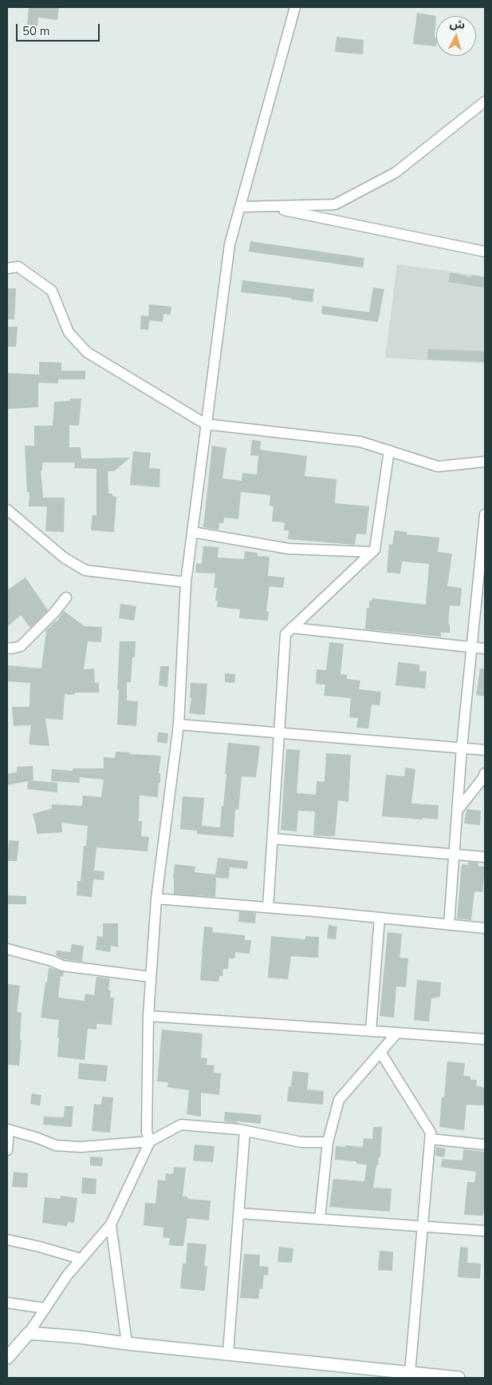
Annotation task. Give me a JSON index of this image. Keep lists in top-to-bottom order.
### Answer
{
  "scale_bar": "50 m",
  "north": "top"
}
